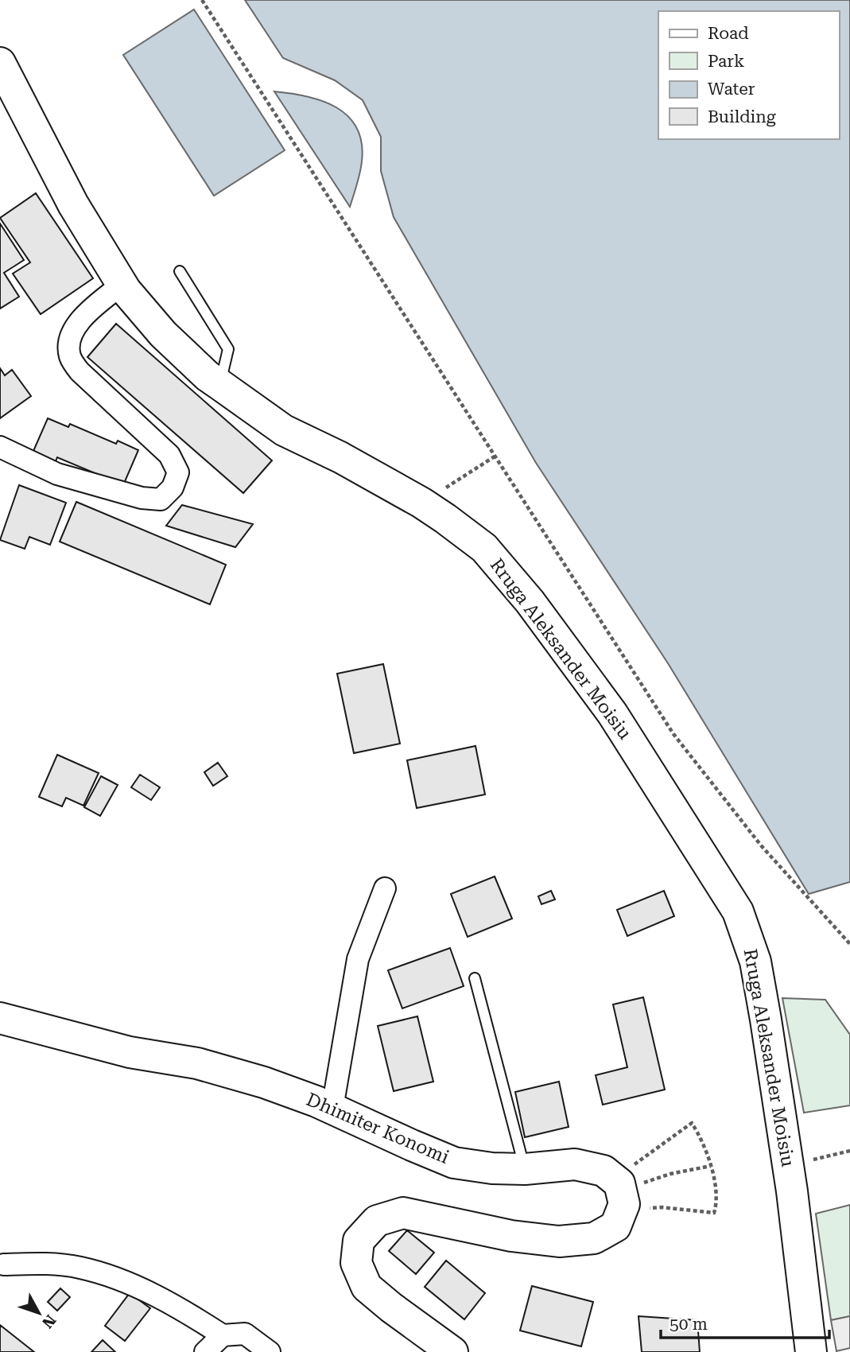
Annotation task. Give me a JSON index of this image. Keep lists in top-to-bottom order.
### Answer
{
  "streets": {
    "main road": ["Rruga Aleksander Moisiu", "Dhimiter Konomi"]
  },
  "legend": [
    "Road",
    "Park",
    "Water",
    "Building"
  ],
  "scale_bar": "50 m",
  "north": "bottom right"
}
